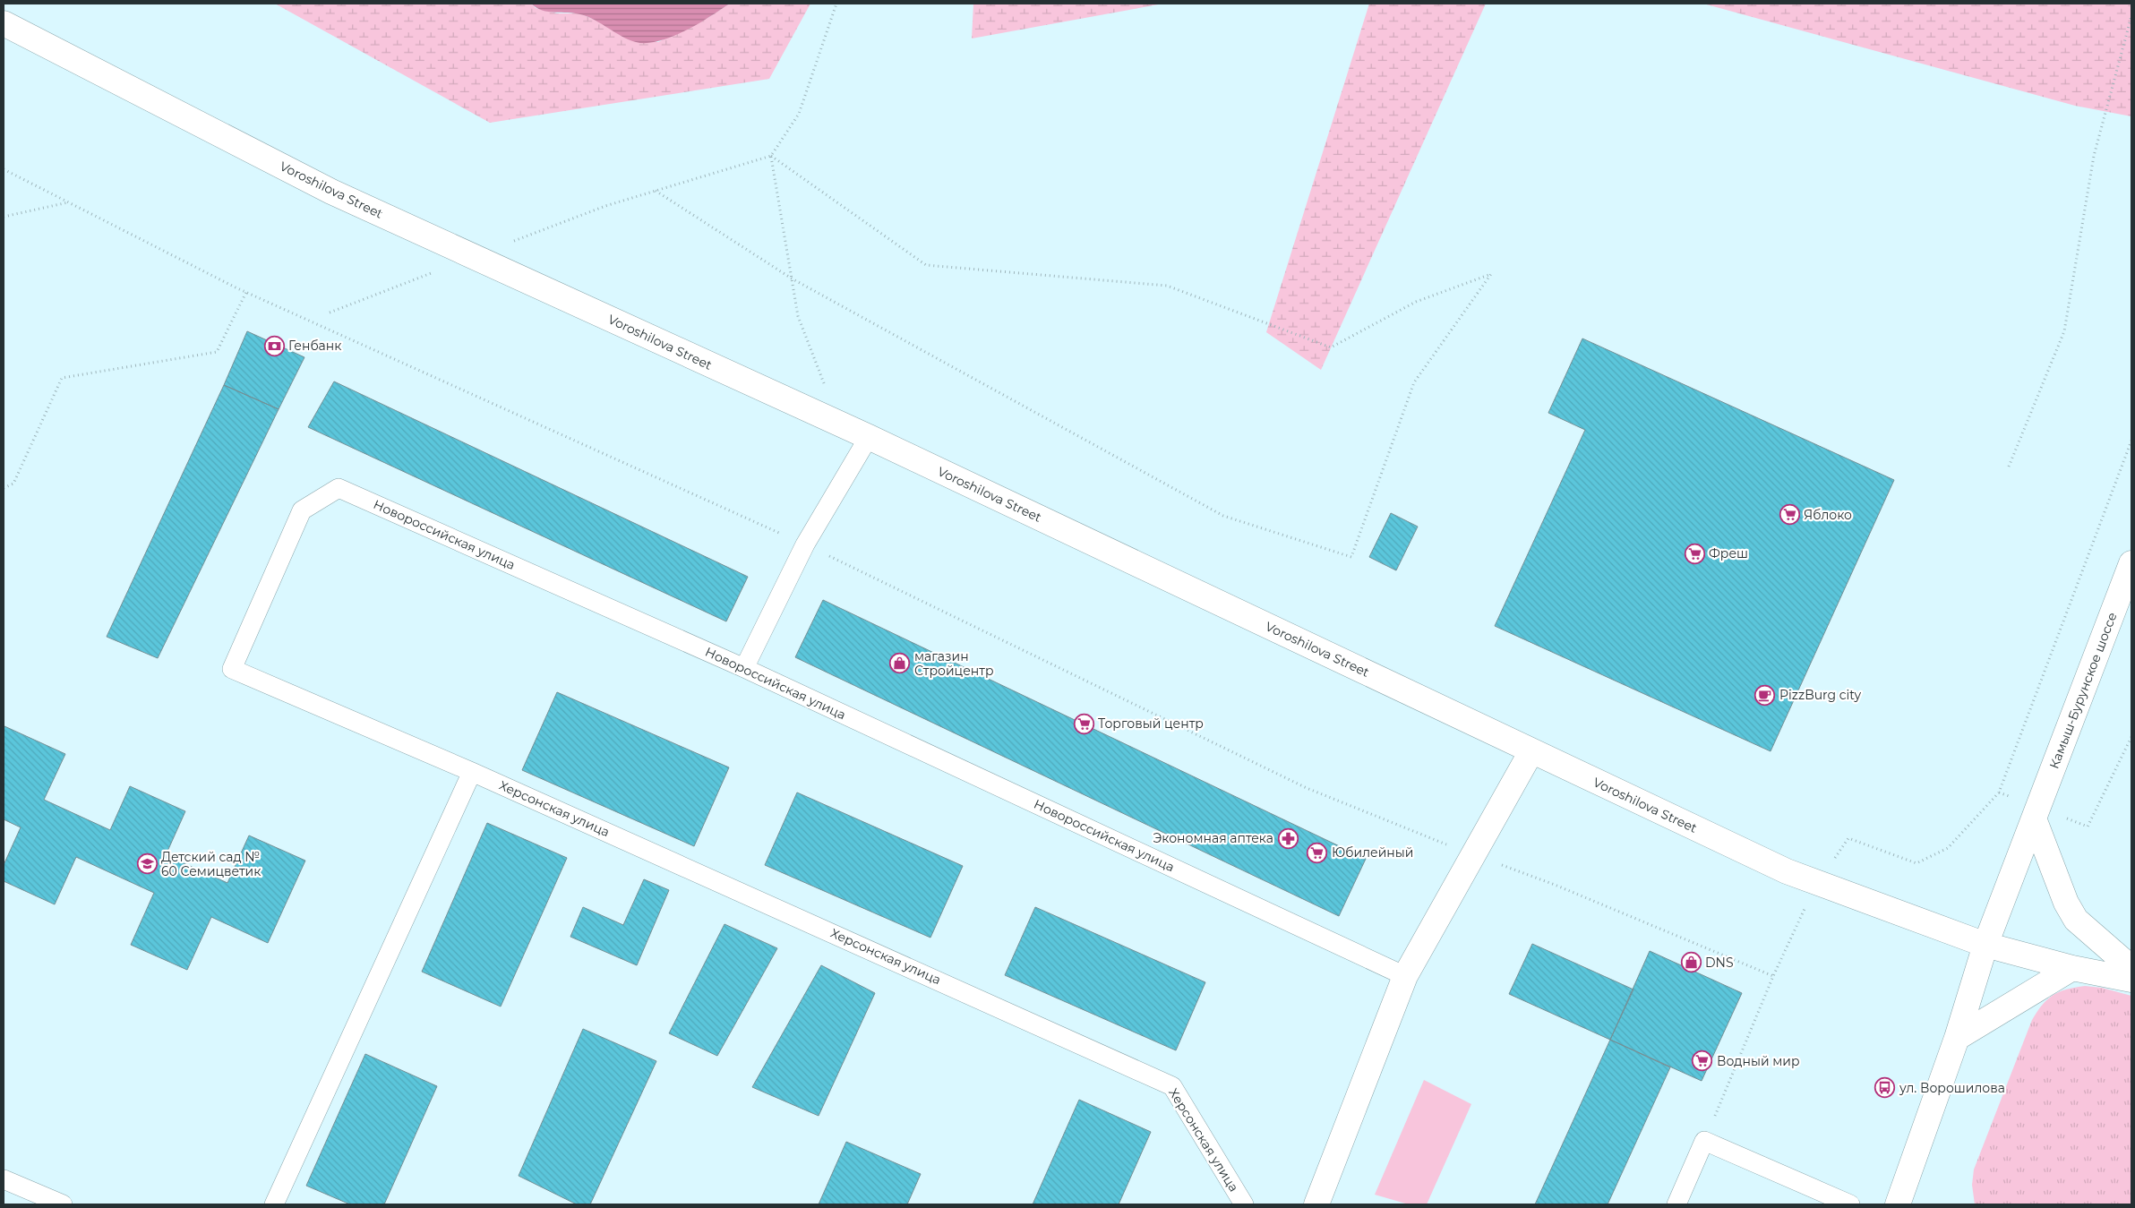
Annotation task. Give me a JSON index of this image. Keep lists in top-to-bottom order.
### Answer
{
  "streets": {
    "main road": ["Voroshilova Street", "Камыш-Бурунское шоссе"],
    "lane": ["Новороссийская улица", "Херсонская улица"]
  },
  "crossings": [
    ["Voroshilova Street", "Камыш-Бурунское шоссе"],
    ["Новороссийская улица", "Херсонская улица"]
  ],
  "places": {
    "bank": ["Генбанк"],
    "supermarket": [
      "Яблоко",
      "Фреш",
      "Торговый центр",
      "Юбилейный",
      "Водный мир"
    ],
    "shop": ["магазин Стройцентр", "DNS"],
    "cafe": ["PizzBurg city"],
    "pharmacy": ["Экономная аптека"],
    "school or university": ["Детский сад № 60 Семицветик"],
    "bus stop": ["ул. Ворошилова"]
  }
}
